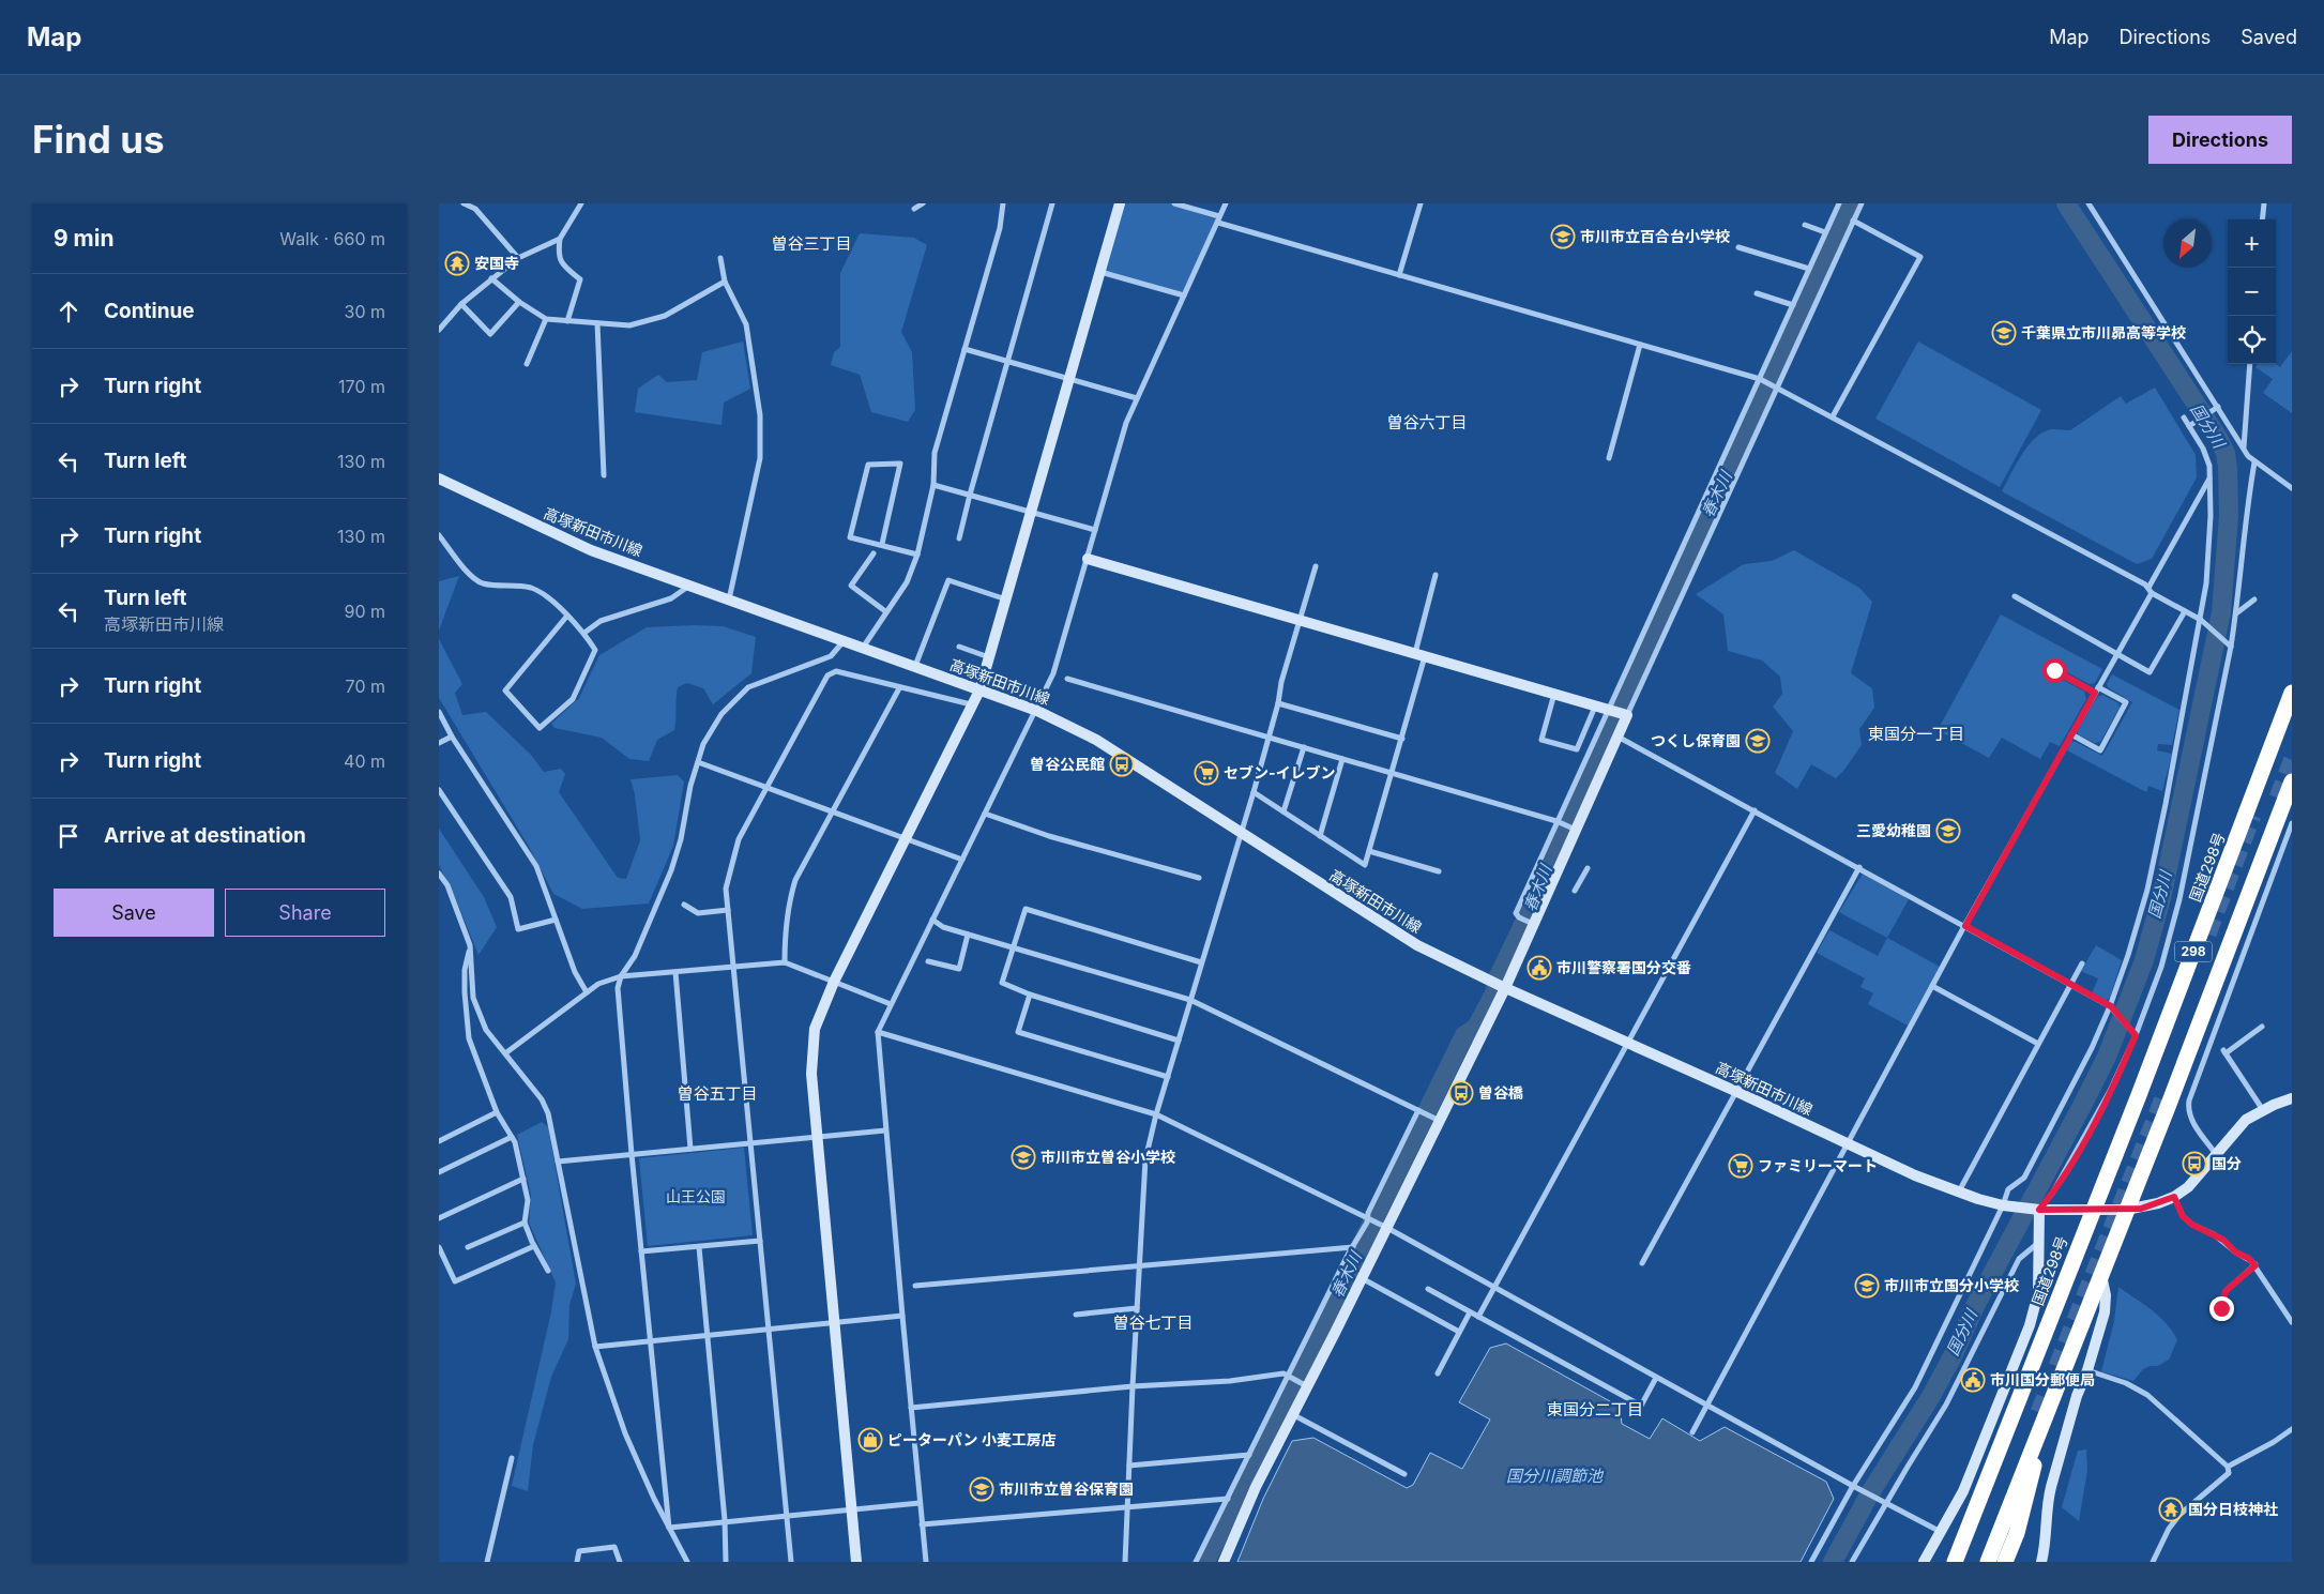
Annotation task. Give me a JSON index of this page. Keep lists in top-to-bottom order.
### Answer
{
  "streets": {
    "highway": ["国道298号", "298"],
    "street": ["高塚新田市川線"]
  },
  "crossings": [
    ["高塚新田市川線", "国道298号"],
    ["高塚新田市川線", "298"]
  ],
  "districts": [
    "曽谷三丁目",
    "曽谷六丁目",
    "東国分一丁目",
    "曽谷五丁目",
    "曽谷七丁目",
    "東国分二丁目"
  ],
  "water": ["国分川", "春木川", "国分川調節池"],
  "parks": ["山王公園"],
  "places": {
    "school or university": [
      "市川市立百合台小学校",
      "千葉県立市川昴高等学校",
      "つくし保育園",
      "三愛幼稚園",
      "市川市立曽谷小学校",
      "市川市立国分小学校",
      "市川市立曽谷保育園"
    ],
    "temple": ["安国寺", "国分日枝神社"],
    "bus stop": ["曽谷公民館", "曽谷橋", "国分"],
    "supermarket": ["セブン-イレブン", "ファミリーマート"],
    "public building": ["市川警察署国分交番", "市川国分郵便局"],
    "shop": ["ピーターパン 小麦工房店"]
  },
  "north": "bottom left",
  "page": {
    "header": "Map",
    "nav": ["Map", "Directions", "Saved"],
    "buttons": [
      "Directions",
      ["Save", "Share"]
    ],
    "title": "Find us",
    "heading": ["9 min", "Walk · 660 m"],
    "map_buttons": ["+", "−"],
    "list": [
      ["Continue", "30 m"],
      ["Turn right", "170 m"],
      ["Turn left", "130 m"],
      ["Turn right", "130 m"],
      ["Turn left", "高塚新田市川線", "90 m"],
      ["Turn right", "70 m"],
      ["Turn right", "40 m"],
      "Arrive at destination"
    ]
  }
}
